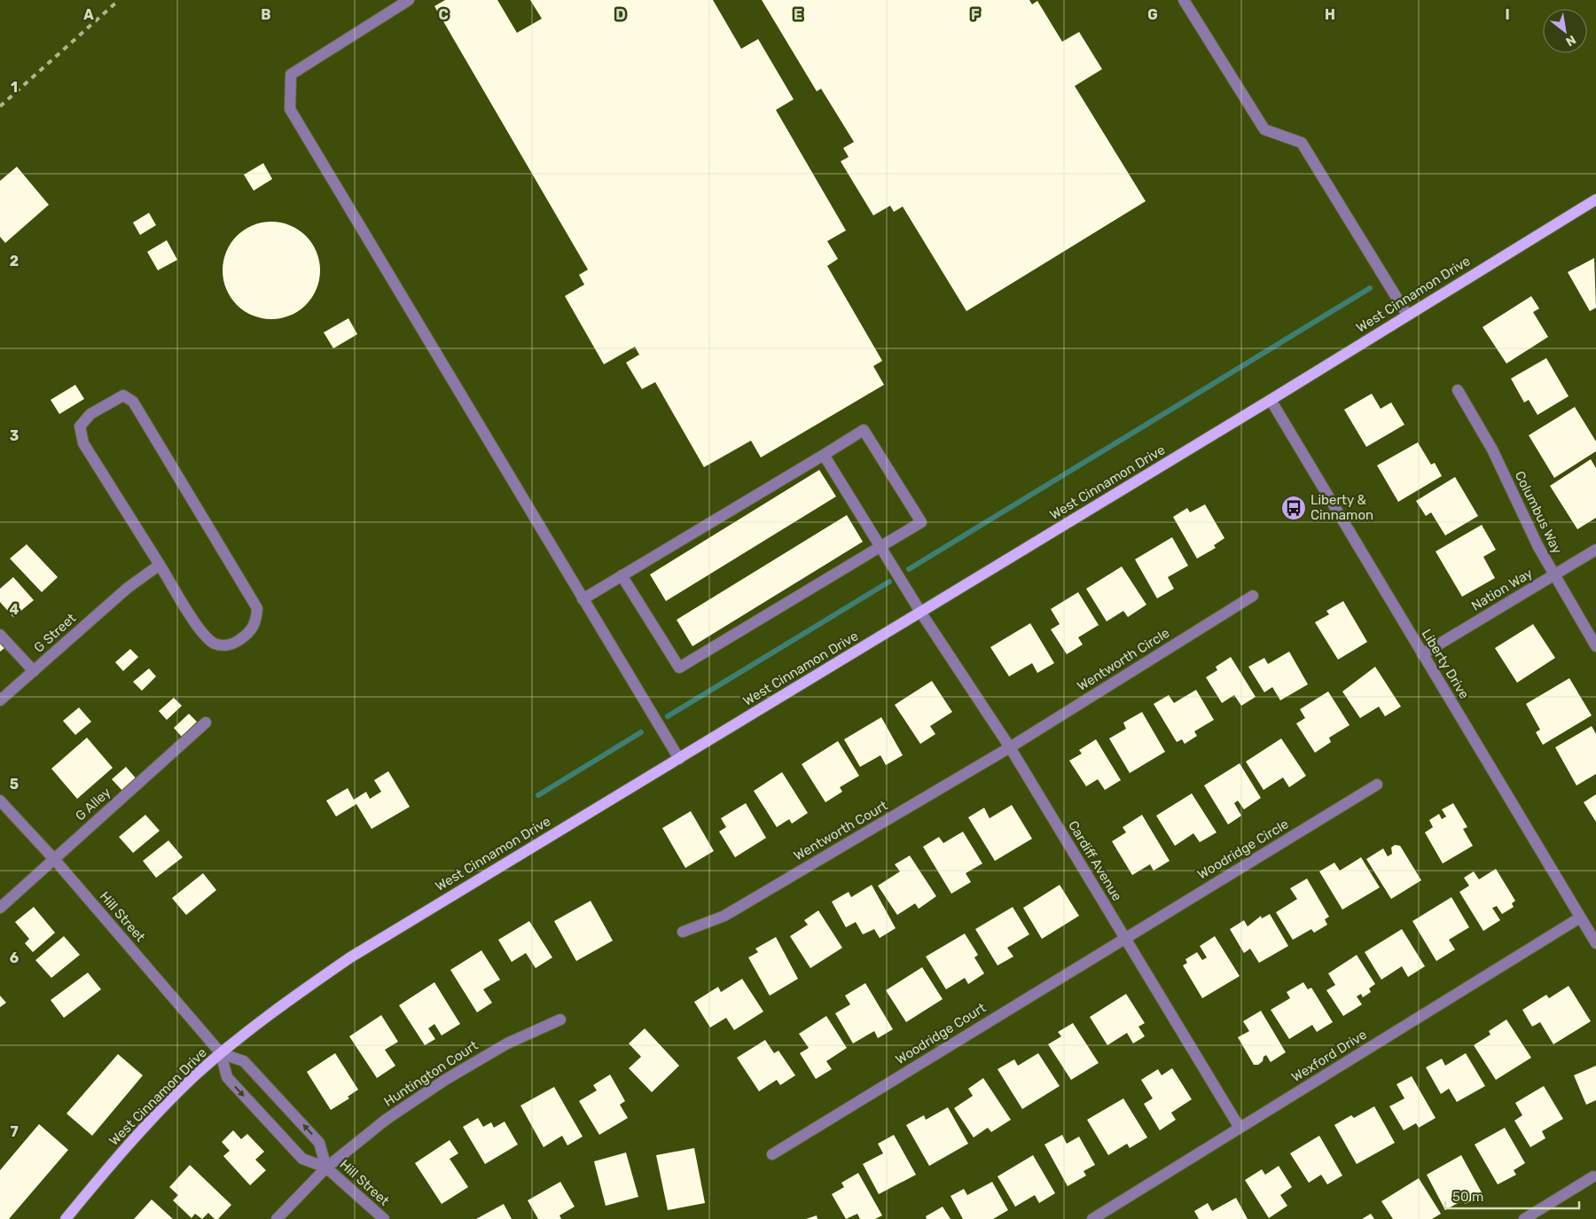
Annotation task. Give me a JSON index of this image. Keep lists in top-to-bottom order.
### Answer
{
  "streets": {
    "main road": ["West Cinnamon Drive"],
    "street": [
      "Columbus Way",
      "Nation Way",
      "G Street",
      "Wentworth Circle",
      "Liberty Drive",
      "G Alley",
      "Wentworth Court",
      "Woodridge Circle",
      "Cardiff Avenue",
      "Hill Street",
      "Woodridge Court",
      "Wexford Drive",
      "Huntington Court"
    ]
  },
  "crossings": [
    ["West Cinnamon Drive", "Liberty Drive"],
    ["West Cinnamon Drive", "Cardiff Avenue"],
    ["West Cinnamon Drive", "Hill Street"],
    ["Columbus Way", "Nation Way"],
    ["Nation Way", "Liberty Drive"],
    ["Wentworth Circle", "Wentworth Court"],
    ["Wentworth Circle", "Cardiff Avenue"],
    ["Liberty Drive", "Wexford Drive"],
    ["G Alley", "Hill Street"],
    ["Wentworth Court", "Cardiff Avenue"],
    ["Woodridge Circle", "Cardiff Avenue"],
    ["Woodridge Circle", "Woodridge Court"],
    ["Cardiff Avenue", "Woodridge Court"],
    ["Cardiff Avenue", "Wexford Drive"],
    ["Hill Street", "Huntington Court"]
  ],
  "places": {
    "bus stop": ["Liberty & Cinnamon"]
  },
  "scale_bar": "50 m",
  "north": "bottom right",
  "grid": {
    "columns": [
      "A",
      "B",
      "C",
      "D",
      "E",
      "F",
      "G",
      "H",
      "I"
    ],
    "rows": [
      "1",
      "2",
      "3",
      "4",
      "5",
      "6",
      "7"
    ]
  }
}
